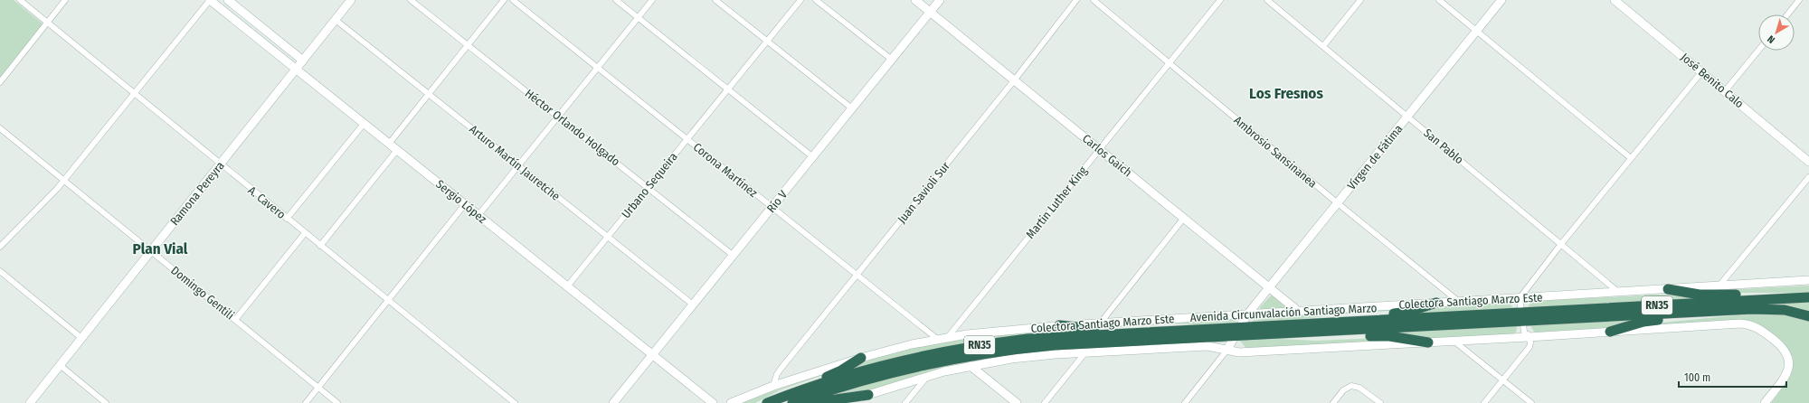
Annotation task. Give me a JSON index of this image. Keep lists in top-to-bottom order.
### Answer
{
  "streets": {
    "highway": ["RN35", "Avenida Circunvalación Santiago Marzo"],
    "street": [
      "José Benito Calo",
      "Héctor Orlando Holgado",
      "San Pablo",
      "Ambrosio Sansinanea",
      "Carlos Gaich",
      "Vírgen de Fátima",
      "Arturo Martín Jauretche",
      "Corona Martínez",
      "Urbano Sequeira",
      "Juan Savioli Sur",
      "Ramona Pereyra",
      "Sergio López",
      "Río V",
      "A. Cavero",
      "Martin Luther King",
      "Domingo Gentili",
      "Colectora Santiago Marzo Este"
    ]
  },
  "crossings": [
    ["Héctor Orlando Holgado", "Urbano Sequeira"],
    ["Héctor Orlando Holgado", "Río V"],
    ["San Pablo", "Vírgen de Fátima"],
    ["San Pablo", "Colectora Santiago Marzo Este"],
    ["Ambrosio Sansinanea", "Vírgen de Fátima"],
    ["Ambrosio Sansinanea", "Martin Luther King"],
    ["Ambrosio Sansinanea", "Colectora Santiago Marzo Este"],
    ["Carlos Gaich", "Vírgen de Fátima"],
    ["Carlos Gaich", "Juan Savioli Sur"],
    ["Carlos Gaich", "Río V"],
    ["Carlos Gaich", "Martin Luther King"],
    ["Carlos Gaich", "Colectora Santiago Marzo Este"],
    ["Vírgen de Fátima", "Colectora Santiago Marzo Este"],
    ["Vírgen de Fátima", "Avenida Circunvalación Santiago Marzo"],
    ["Arturo Martín Jauretche", "Urbano Sequeira"],
    ["Arturo Martín Jauretche", "Ramona Pereyra"],
    ["Arturo Martín Jauretche", "Río V"],
    ["Corona Martínez", "Urbano Sequeira"],
    ["Corona Martínez", "Juan Savioli Sur"],
    ["Corona Martínez", "Río V"],
    ["Corona Martínez", "Colectora Santiago Marzo Este"],
    ["Urbano Sequeira", "Sergio López"],
    ["Juan Savioli Sur", "Colectora Santiago Marzo Este"],
    ["Ramona Pereyra", "Sergio López"],
    ["Ramona Pereyra", "A. Cavero"],
    ["Ramona Pereyra", "Domingo Gentili"],
    ["Sergio López", "Río V"],
    ["Martin Luther King", "Colectora Santiago Marzo Este"]
  ],
  "districts": ["Los Fresnos", "Plan Vial"],
  "scale_bar": "100 m",
  "north": "bottom left"
}
